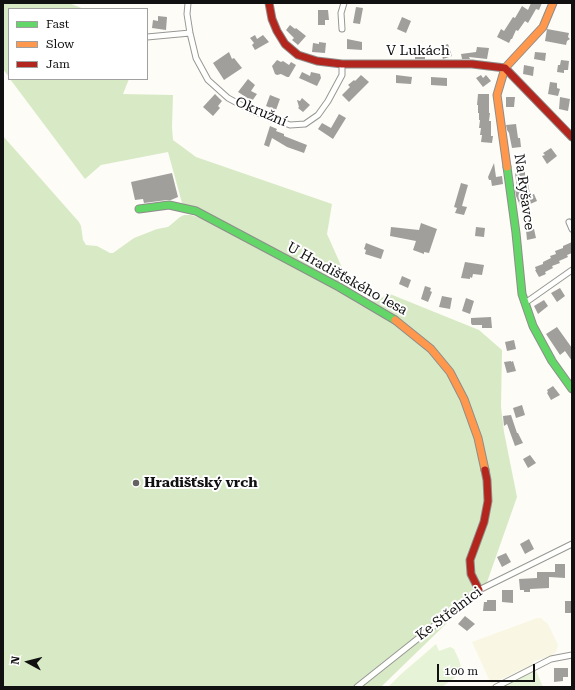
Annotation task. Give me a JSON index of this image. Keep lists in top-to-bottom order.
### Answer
{
  "streets": {
    "street": [
      "V Lukách",
      "Okružní",
      "Na Ryšavce",
      "U Hradišťského lesa",
      "Ke Střelnici"
    ]
  },
  "crossings": [
    ["V Lukách", "Okružní"],
    ["V Lukách", "Na Ryšavce"],
    ["U Hradišťského lesa", "Ke Střelnici"]
  ],
  "places": ["Hradišťský vrch"],
  "legend": ["Fast", "Slow", "Jam"],
  "scale_bar": "100 m",
  "north": "left"
}
